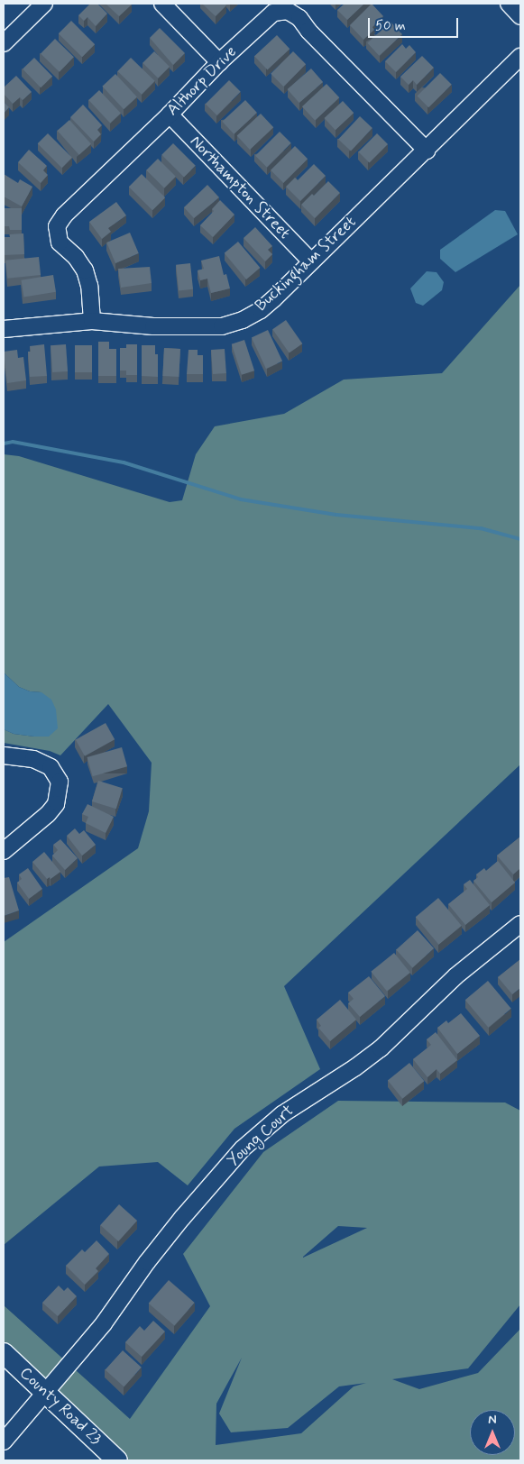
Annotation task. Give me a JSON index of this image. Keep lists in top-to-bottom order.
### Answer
{
  "streets": {
    "main road": ["County Road 23"],
    "street": [
      "Althorp Drive",
      "Northampton Street",
      "Buckingham Street",
      "Young Court"
    ]
  },
  "crossings": [
    ["Althorp Drive", "Northampton Street"],
    ["Althorp Drive", "Buckingham Street"],
    ["Northampton Street", "Buckingham Street"],
    ["Young Court", "County Road 23"]
  ],
  "scale_bar": "50 m",
  "north": "top"
}
